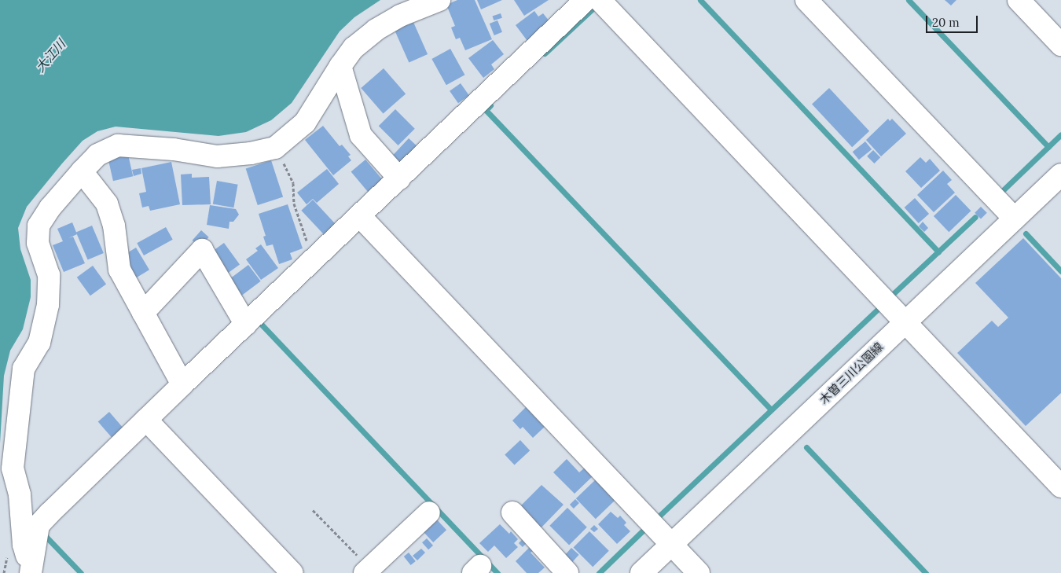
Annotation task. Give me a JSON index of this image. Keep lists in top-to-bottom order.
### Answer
{
  "streets": {
    "street": ["木曽三川公園線"]
  },
  "water": ["大江川"],
  "scale_bar": "20 m"
}
